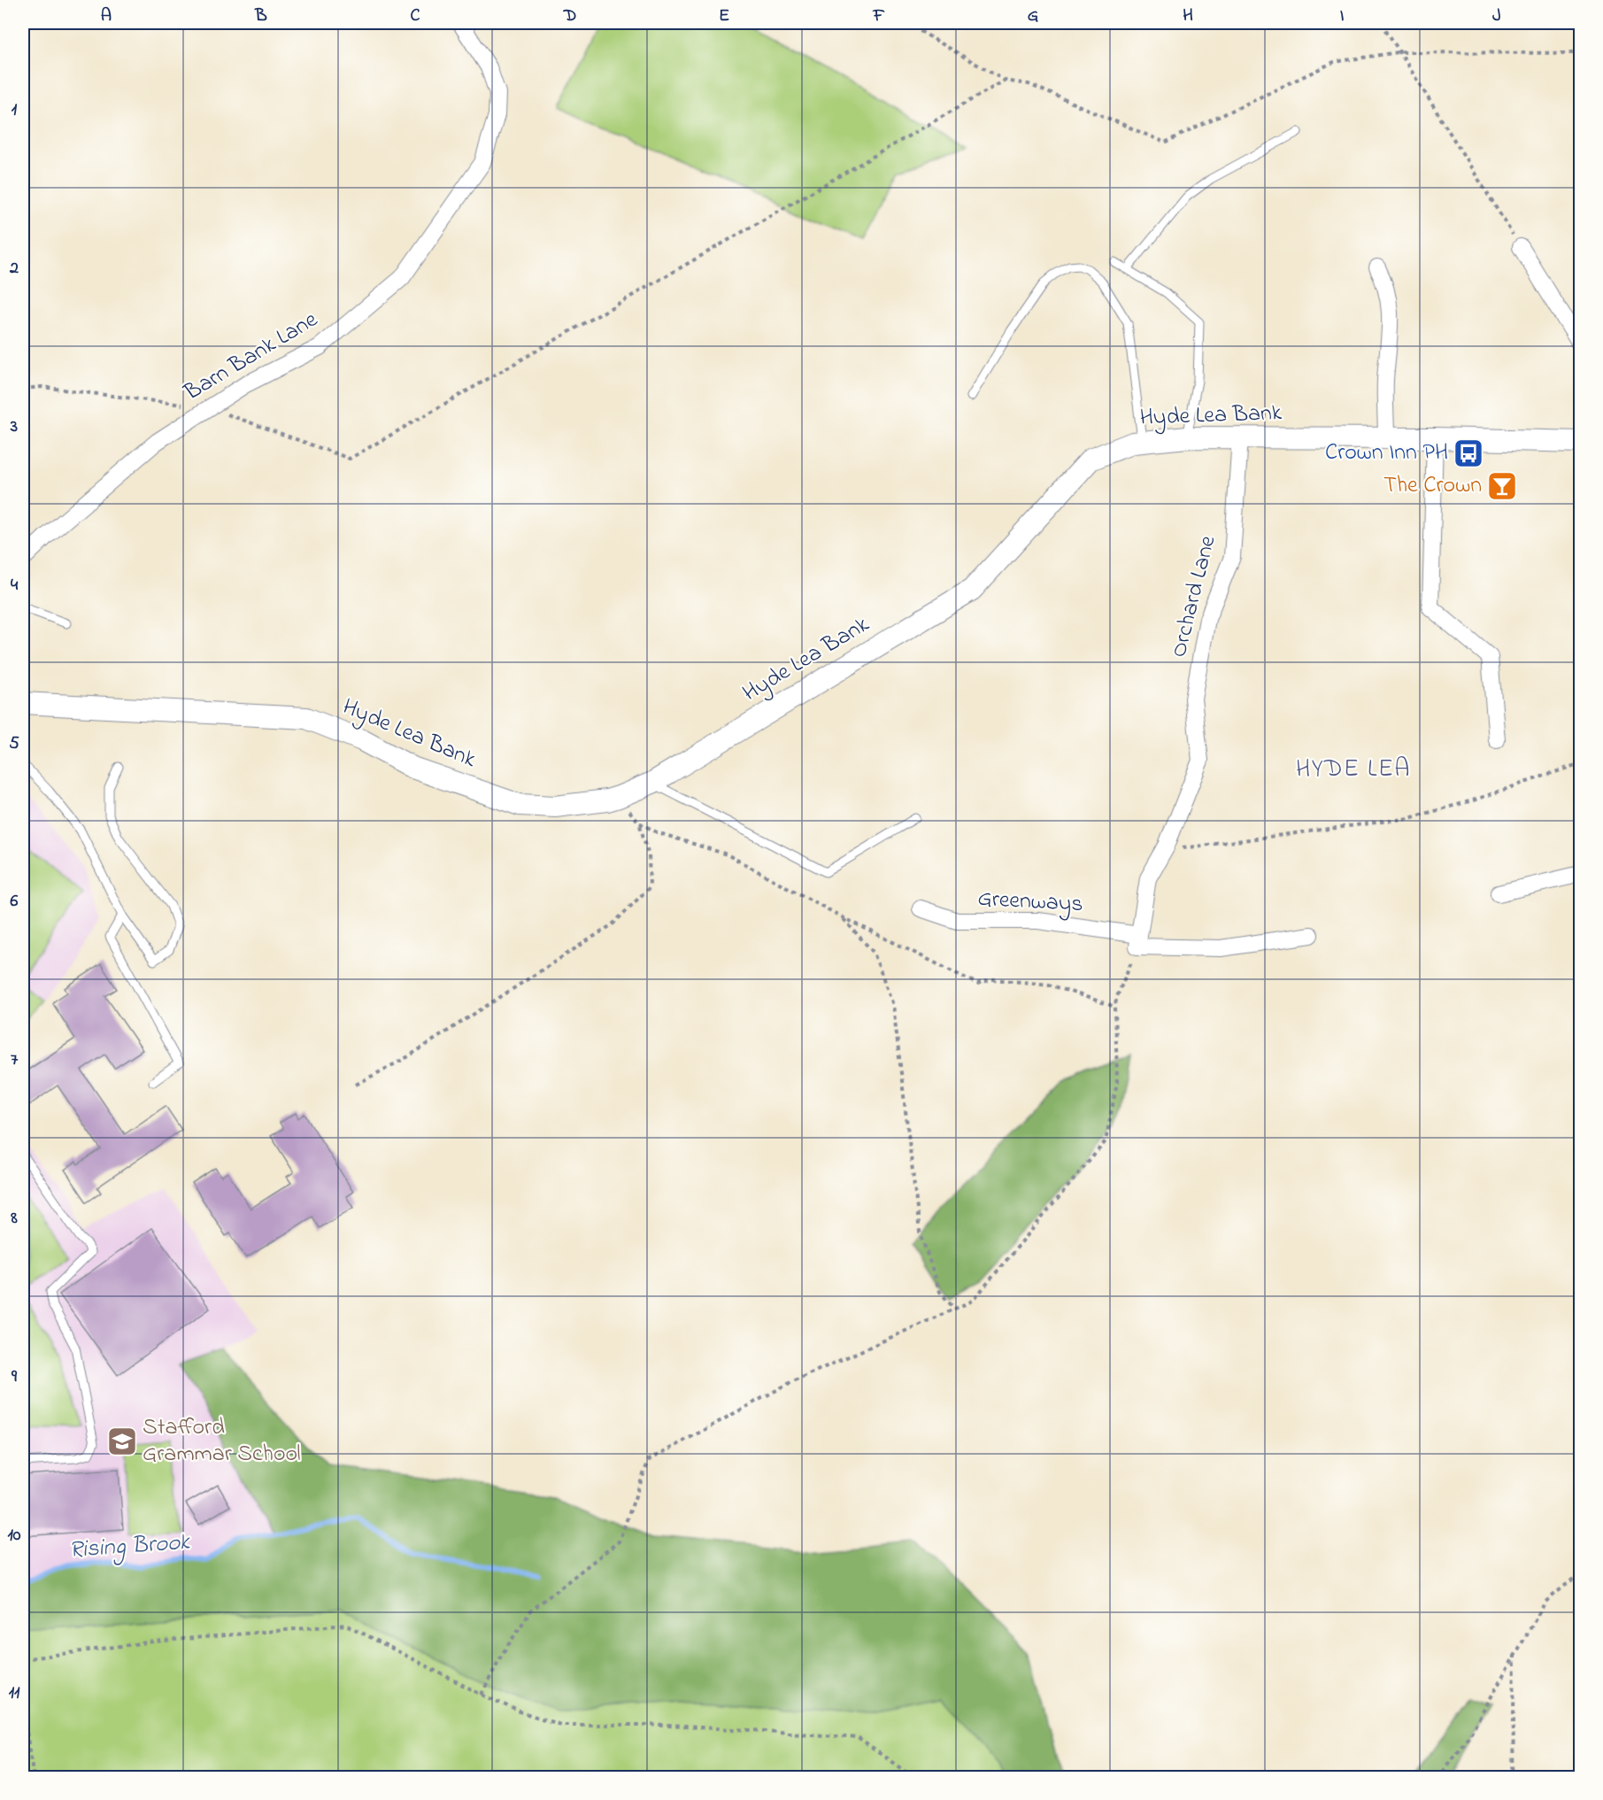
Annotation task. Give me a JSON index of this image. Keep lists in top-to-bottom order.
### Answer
{
  "streets": {
    "street": [
      "Barn Bank Lane",
      "Hyde Lea Bank",
      "Orchard Lane",
      "Greenways"
    ]
  },
  "crossings": [
    ["Hyde Lea Bank", "Orchard Lane"],
    ["Orchard Lane", "Greenways"]
  ],
  "districts": ["HYDE LEA"],
  "water": ["Rising Brook"],
  "places": {
    "bus stop": ["Crown Inn PH"],
    "bar": ["The Crown"],
    "school or university": ["Stafford Grammar School"]
  },
  "grid": {
    "columns": [
      "A",
      "B",
      "C",
      "D",
      "E",
      "F",
      "G",
      "H",
      "I",
      "J"
    ],
    "rows": [
      "1",
      "2",
      "3",
      "4",
      "5",
      "6",
      "7",
      "8",
      "9",
      "10",
      "11"
    ]
  }
}
